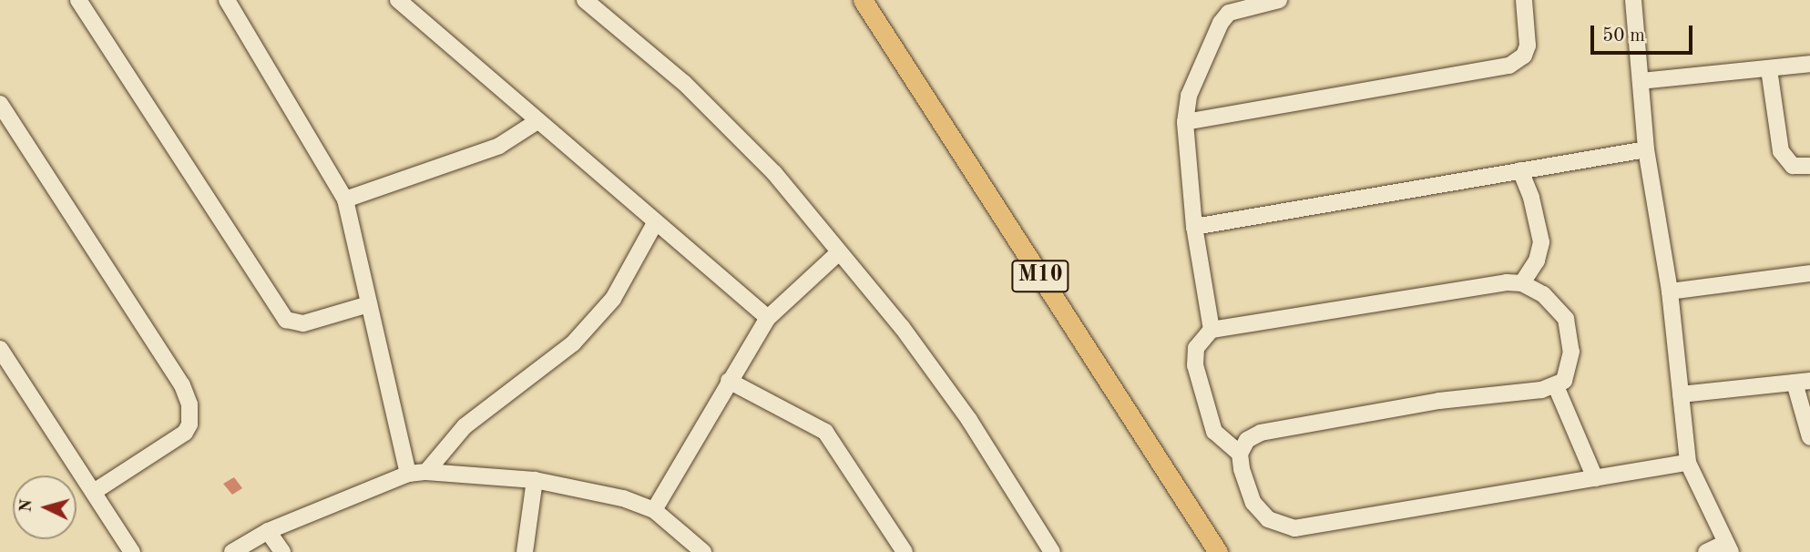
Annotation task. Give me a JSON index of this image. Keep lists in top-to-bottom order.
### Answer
{
  "streets": {
    "main road": ["M10"]
  },
  "scale_bar": "50 m",
  "north": "left"
}
